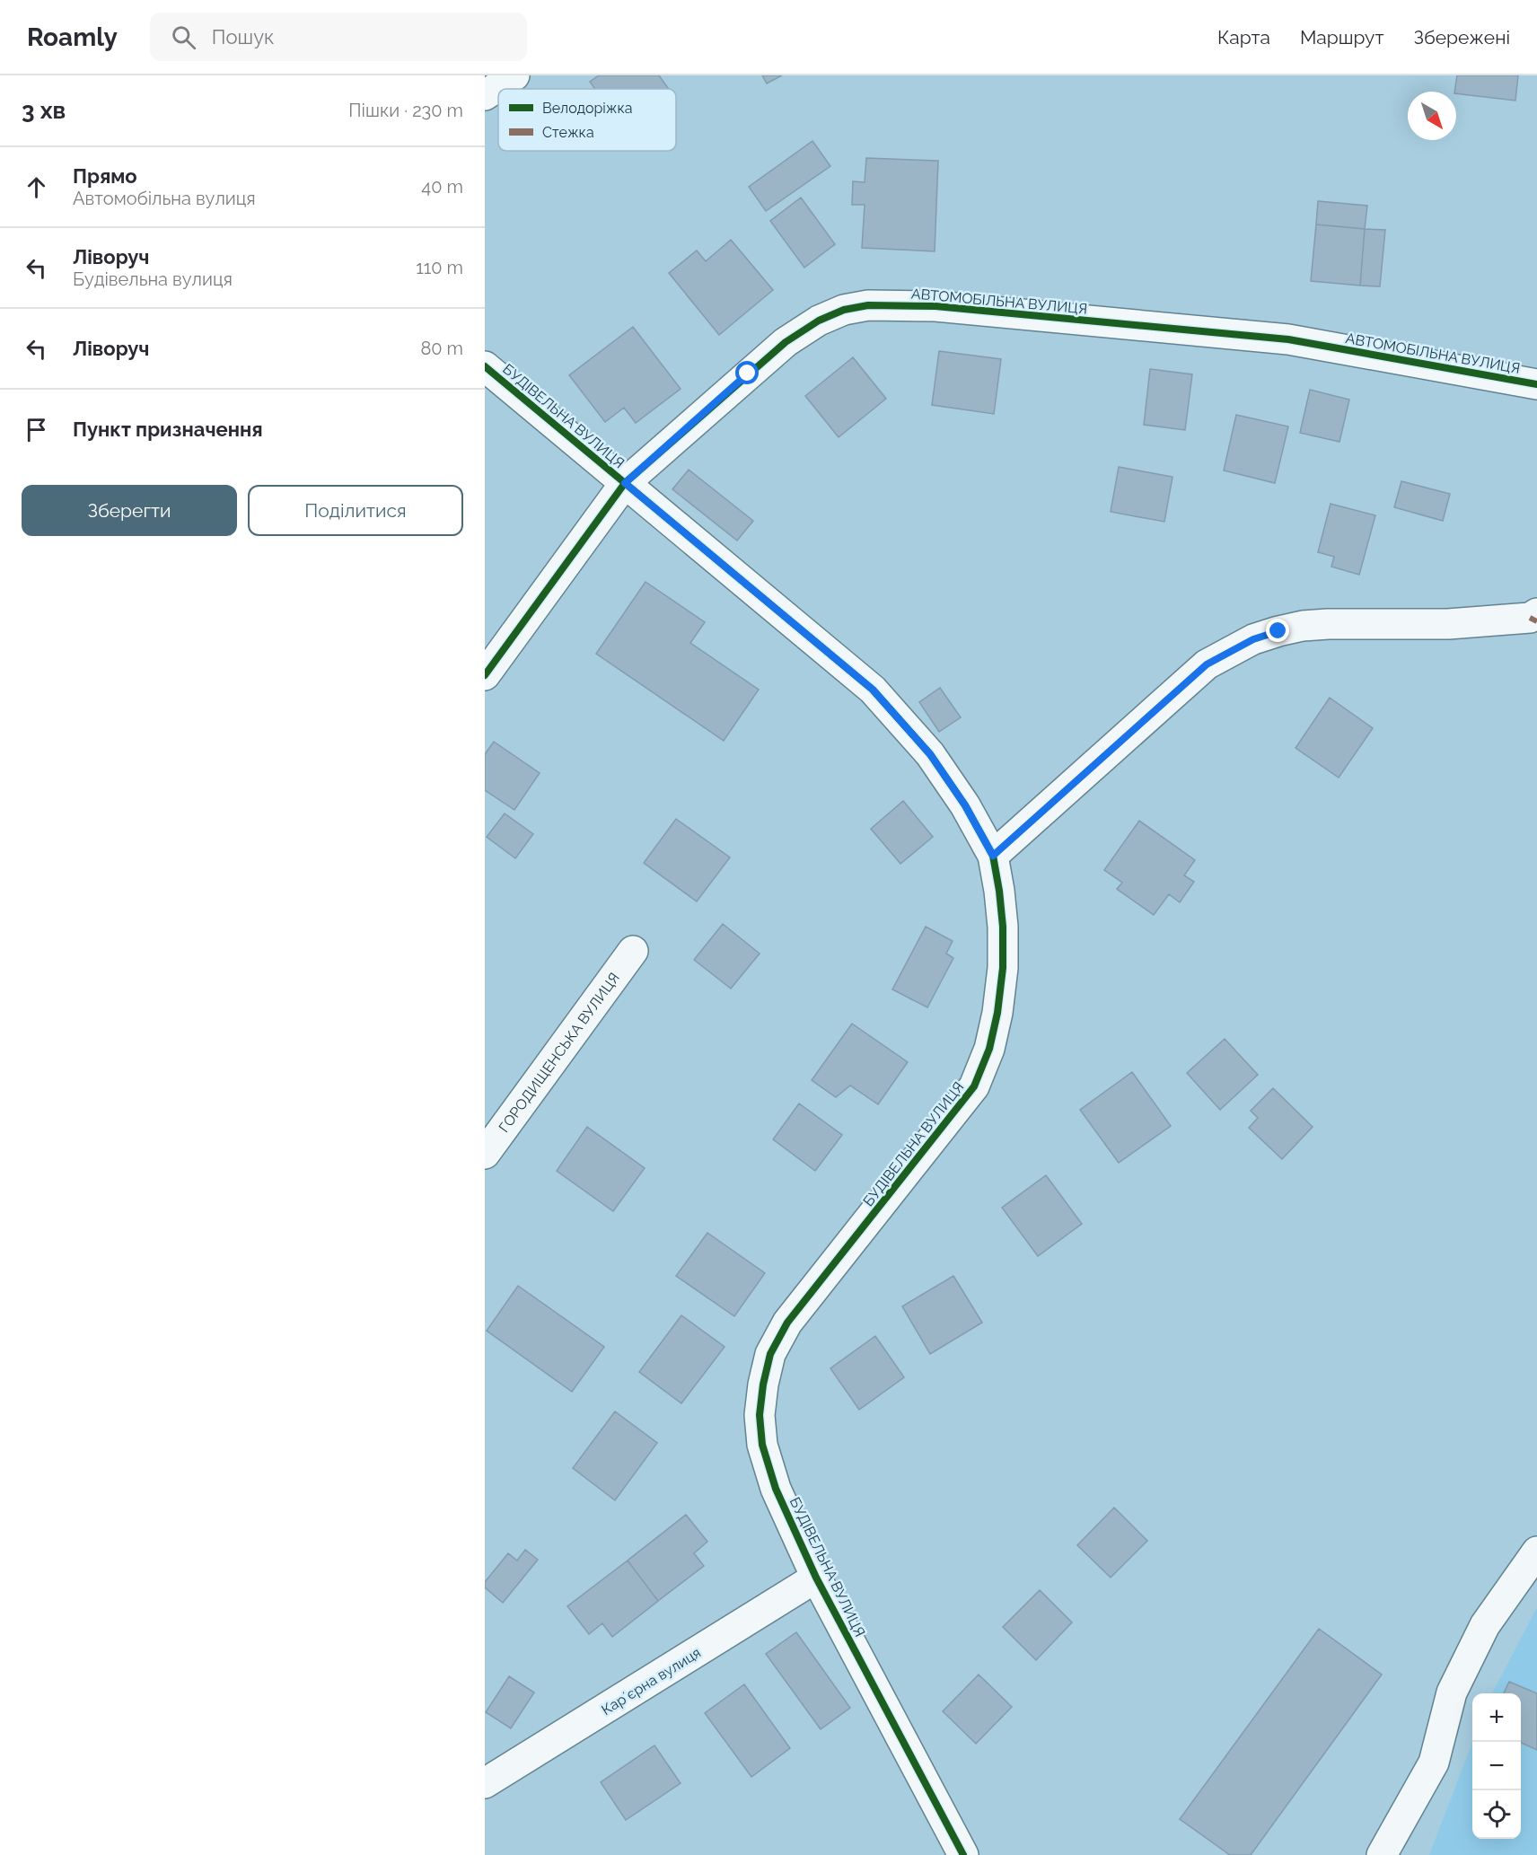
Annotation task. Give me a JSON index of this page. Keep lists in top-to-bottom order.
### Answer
{
  "streets": {
    "street": [
      "АВТОМОБІЛЬНА ВУЛИЦЯ",
      "БУДІВЕЛЬНА ВУЛИЦЯ",
      "ГОРОДИЩЕНСЬКА ВУЛИЦЯ",
      "Карʼєрна вулиця"
    ]
  },
  "crossings": [
    ["АВТОМОБІЛЬНА ВУЛИЦЯ", "БУДІВЕЛЬНА ВУЛИЦЯ"],
    ["БУДІВЕЛЬНА ВУЛИЦЯ", "Карʼєрна вулиця"]
  ],
  "legend": ["Велодоріжка", "Стежка"],
  "north": "bottom right",
  "page": {
    "header": "Roamly",
    "search": "Пошук",
    "nav": ["Карта", "Маршрут", "Збережені"],
    "heading": ["3 хв", "Пішки · 230 m"],
    "list": [
      ["Прямо", "Автомобільна вулиця", "40 m"],
      ["Ліворуч", "Будівельна вулиця", "110 m"],
      ["Ліворуч", "80 m"],
      "Пункт призначення"
    ],
    "buttons": ["Зберегти", "Поділитися"],
    "map_buttons": ["+", "−"]
  }
}
